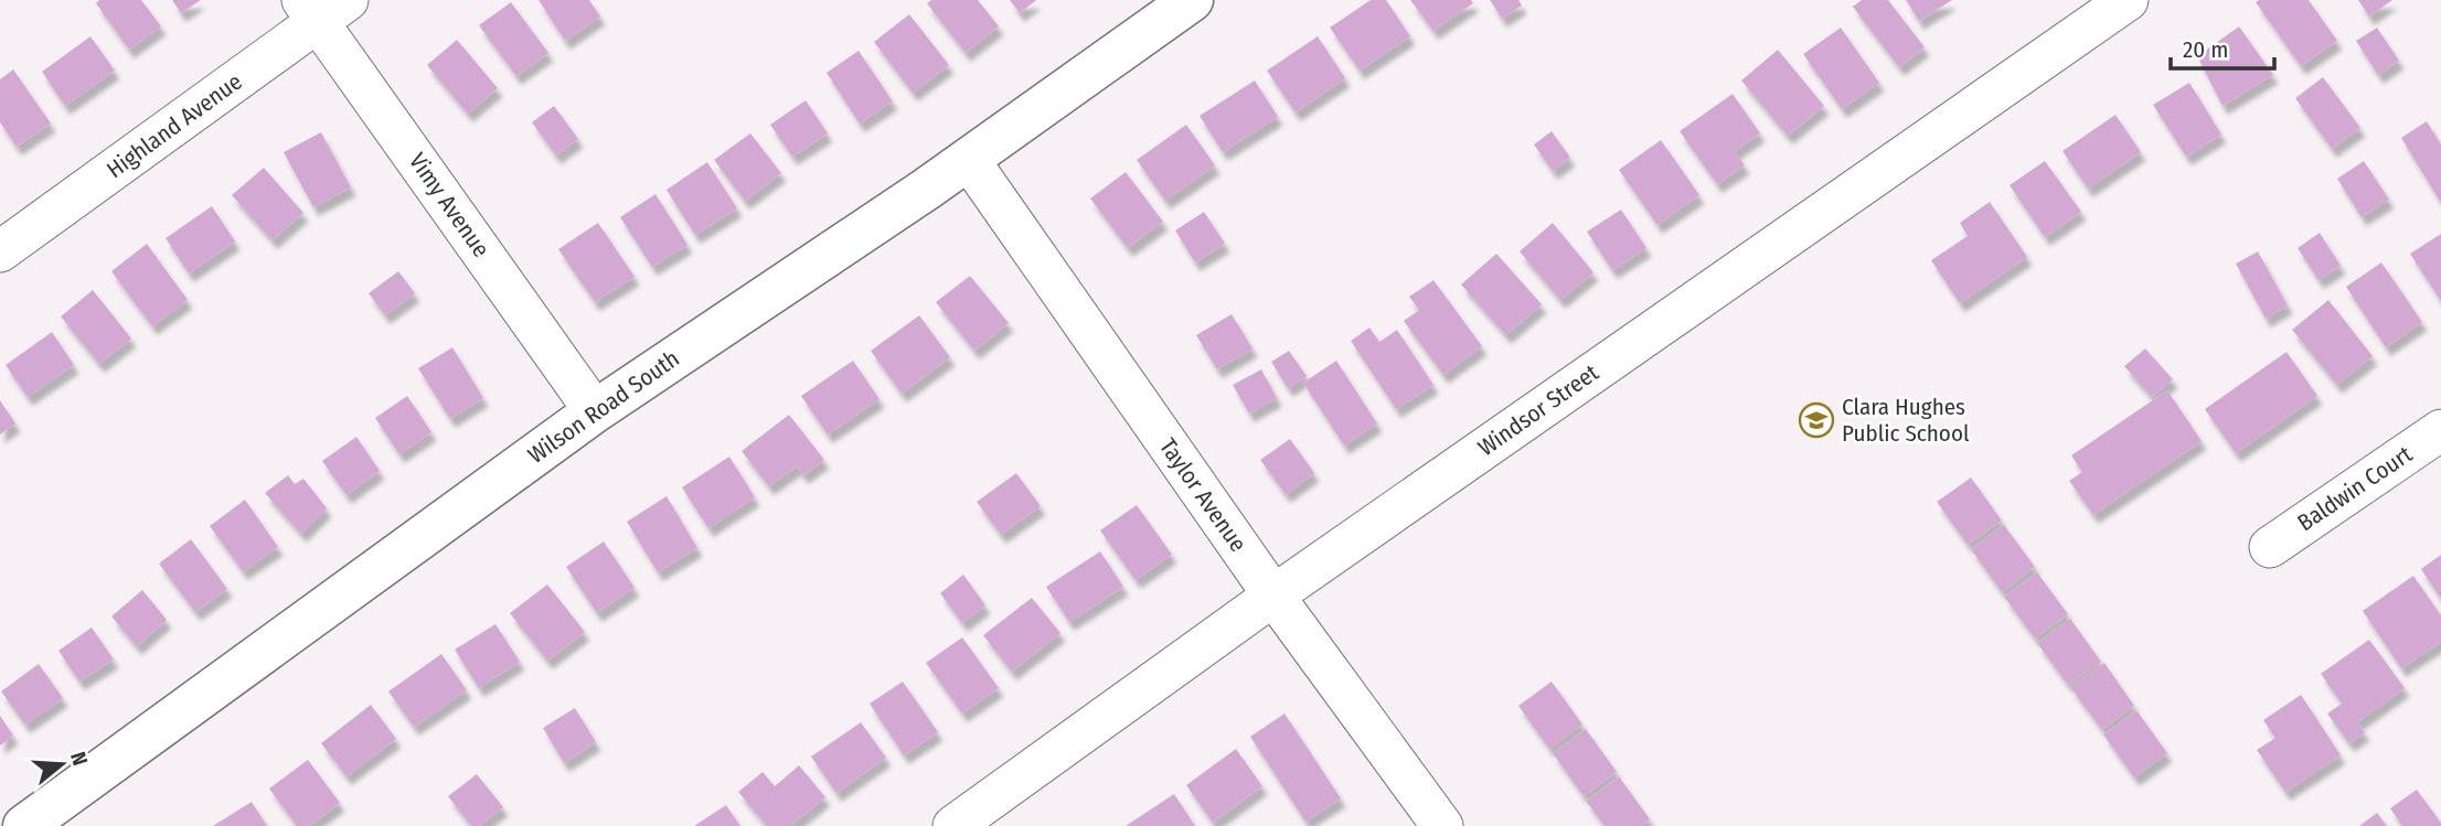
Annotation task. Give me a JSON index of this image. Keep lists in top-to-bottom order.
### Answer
{
  "streets": {
    "main road": ["Wilson Road South"],
    "street": [
      "Highland Avenue",
      "Vimy Avenue",
      "Windsor Street",
      "Baldwin Court",
      "Taylor Avenue"
    ]
  },
  "crossings": [
    ["Highland Avenue", "Vimy Avenue"],
    ["Vimy Avenue", "Wilson Road South"],
    ["Wilson Road South", "Taylor Avenue"],
    ["Windsor Street", "Taylor Avenue"]
  ],
  "places": {
    "school or university": ["Clara Hughes Public School"]
  },
  "scale_bar": "20 m",
  "north": "right"
}
